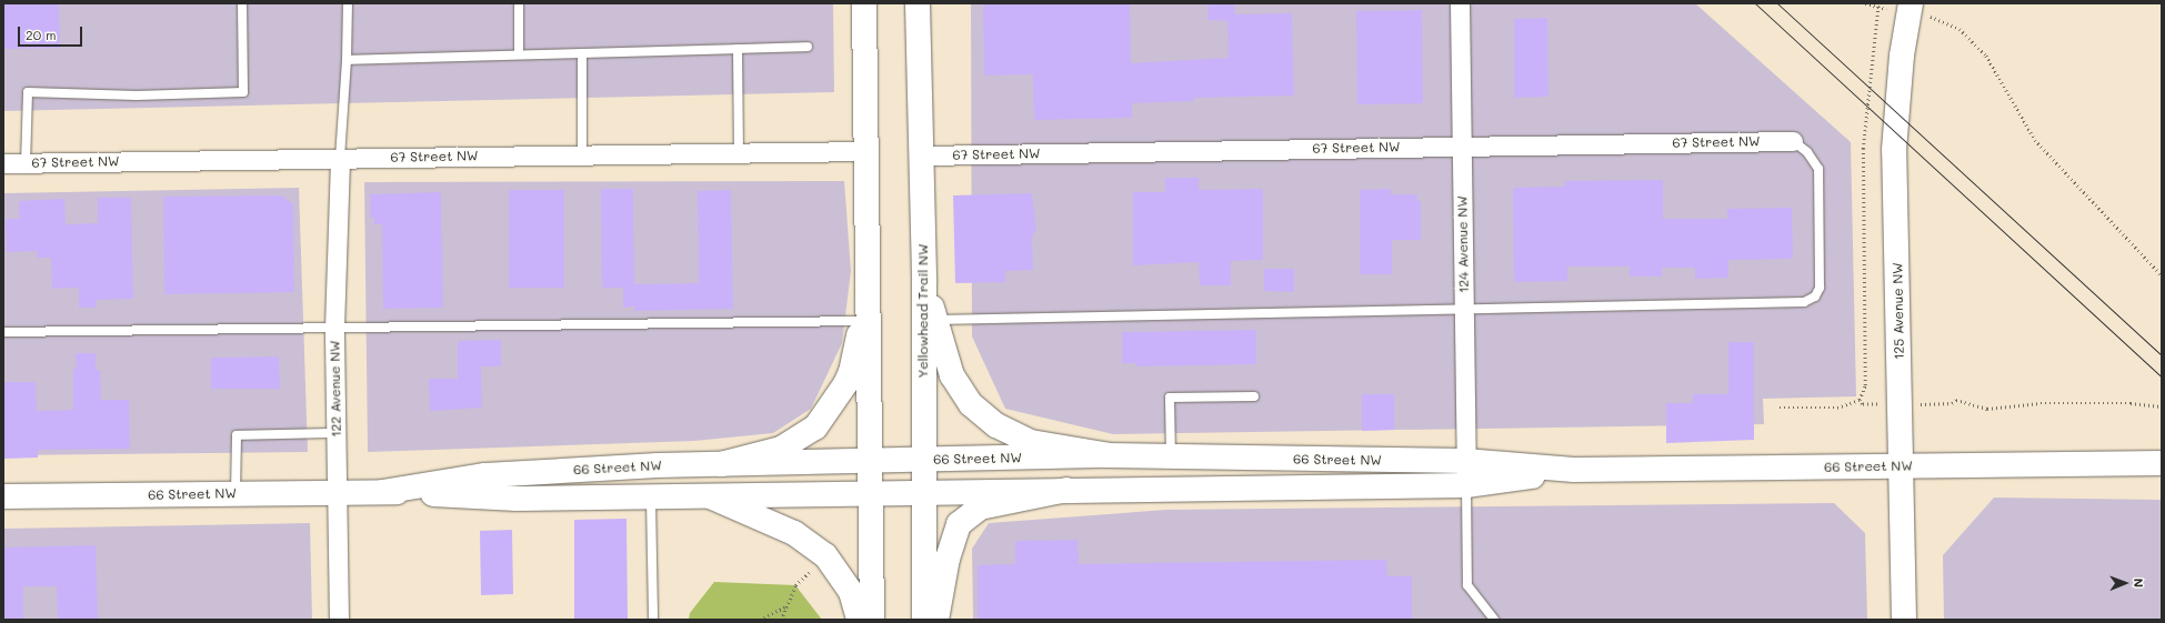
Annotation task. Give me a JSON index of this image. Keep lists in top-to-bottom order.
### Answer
{
  "streets": {
    "main road": ["Yellowhead Trail NW", "125 Avenue NW", "66 Street NW"],
    "street": ["67 Street NW", "124 Avenue NW", "122 Avenue NW"]
  },
  "crossings": [
    ["67 Street NW", "124 Avenue NW"],
    ["67 Street NW", "Yellowhead Trail NW"],
    ["67 Street NW", "122 Avenue NW"],
    ["124 Avenue NW", "66 Street NW"],
    ["Yellowhead Trail NW", "66 Street NW"],
    ["125 Avenue NW", "66 Street NW"],
    ["122 Avenue NW", "66 Street NW"]
  ],
  "scale_bar": "20 m",
  "north": "right"
}
